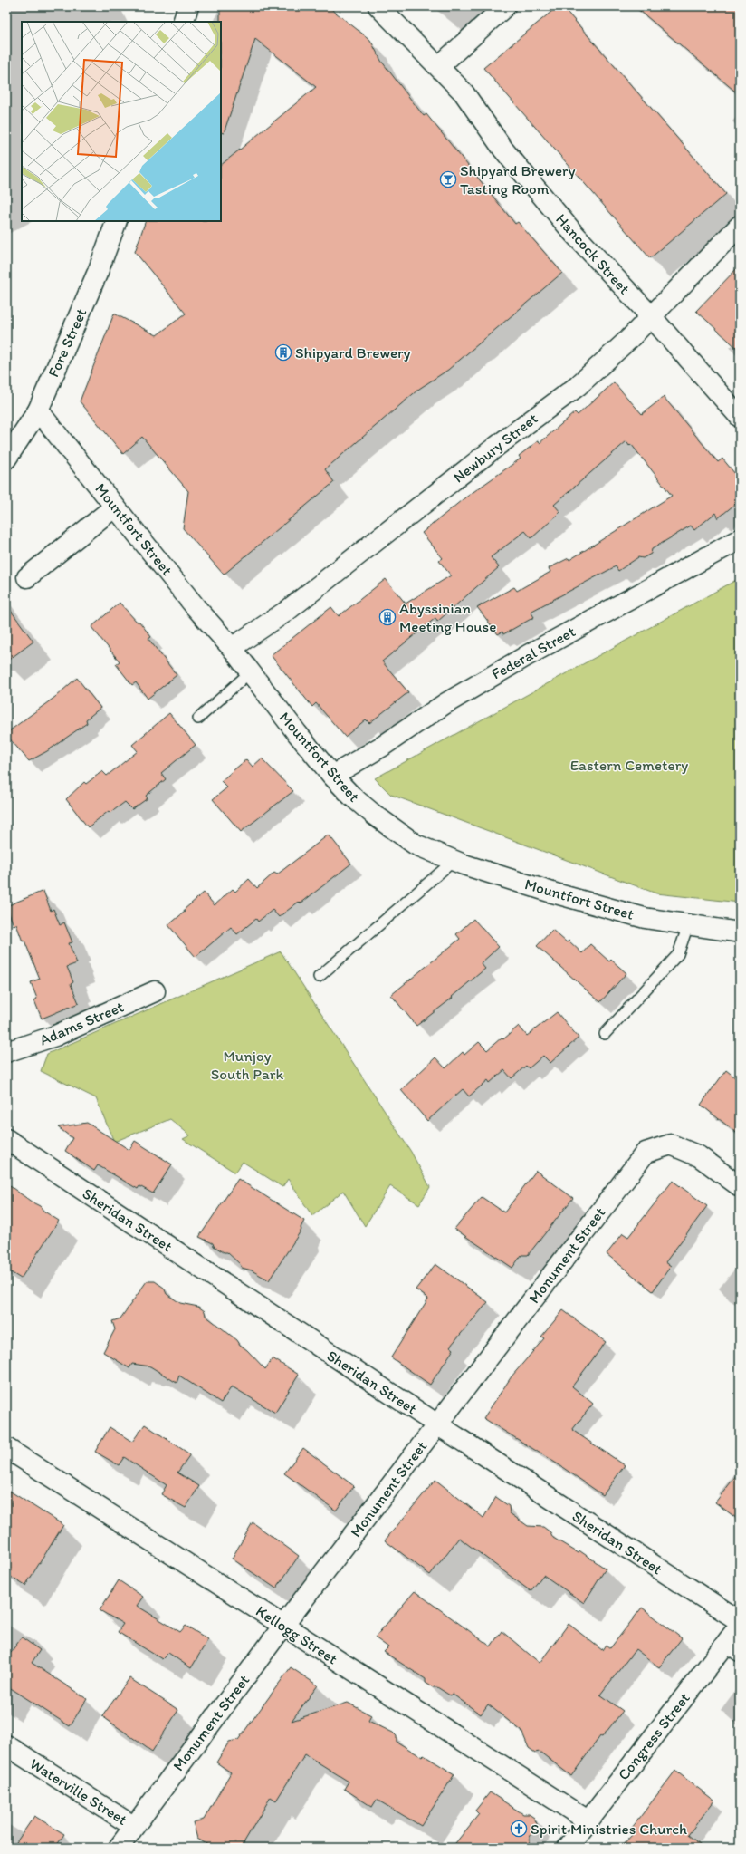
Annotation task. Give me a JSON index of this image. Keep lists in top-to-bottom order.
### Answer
{
  "streets": {
    "street": [
      "Hancock Street",
      "Fore Street",
      "Newbury Street",
      "Mountfort Street",
      "Federal Street",
      "Adams Street",
      "Sheridan Street",
      "Monument Street",
      "Kellogg Street",
      "Congress Street",
      "Waterville Street"
    ]
  },
  "crossings": [
    ["Hancock Street", "Newbury Street"],
    ["Fore Street", "Mountfort Street"],
    ["Newbury Street", "Mountfort Street"],
    ["Mountfort Street", "Federal Street"],
    ["Sheridan Street", "Monument Street"],
    ["Monument Street", "Kellogg Street"],
    ["Monument Street", "Waterville Street"],
    ["Kellogg Street", "Congress Street"]
  ],
  "parks": ["Eastern Cemetery", "Munjoy South Park"],
  "places": {
    "bar": ["Shipyard Brewery Tasting Room"],
    "building": ["Shipyard Brewery", "Abyssinian Meeting House"],
    "church": ["Spirit Ministries Church"]
  }
}
